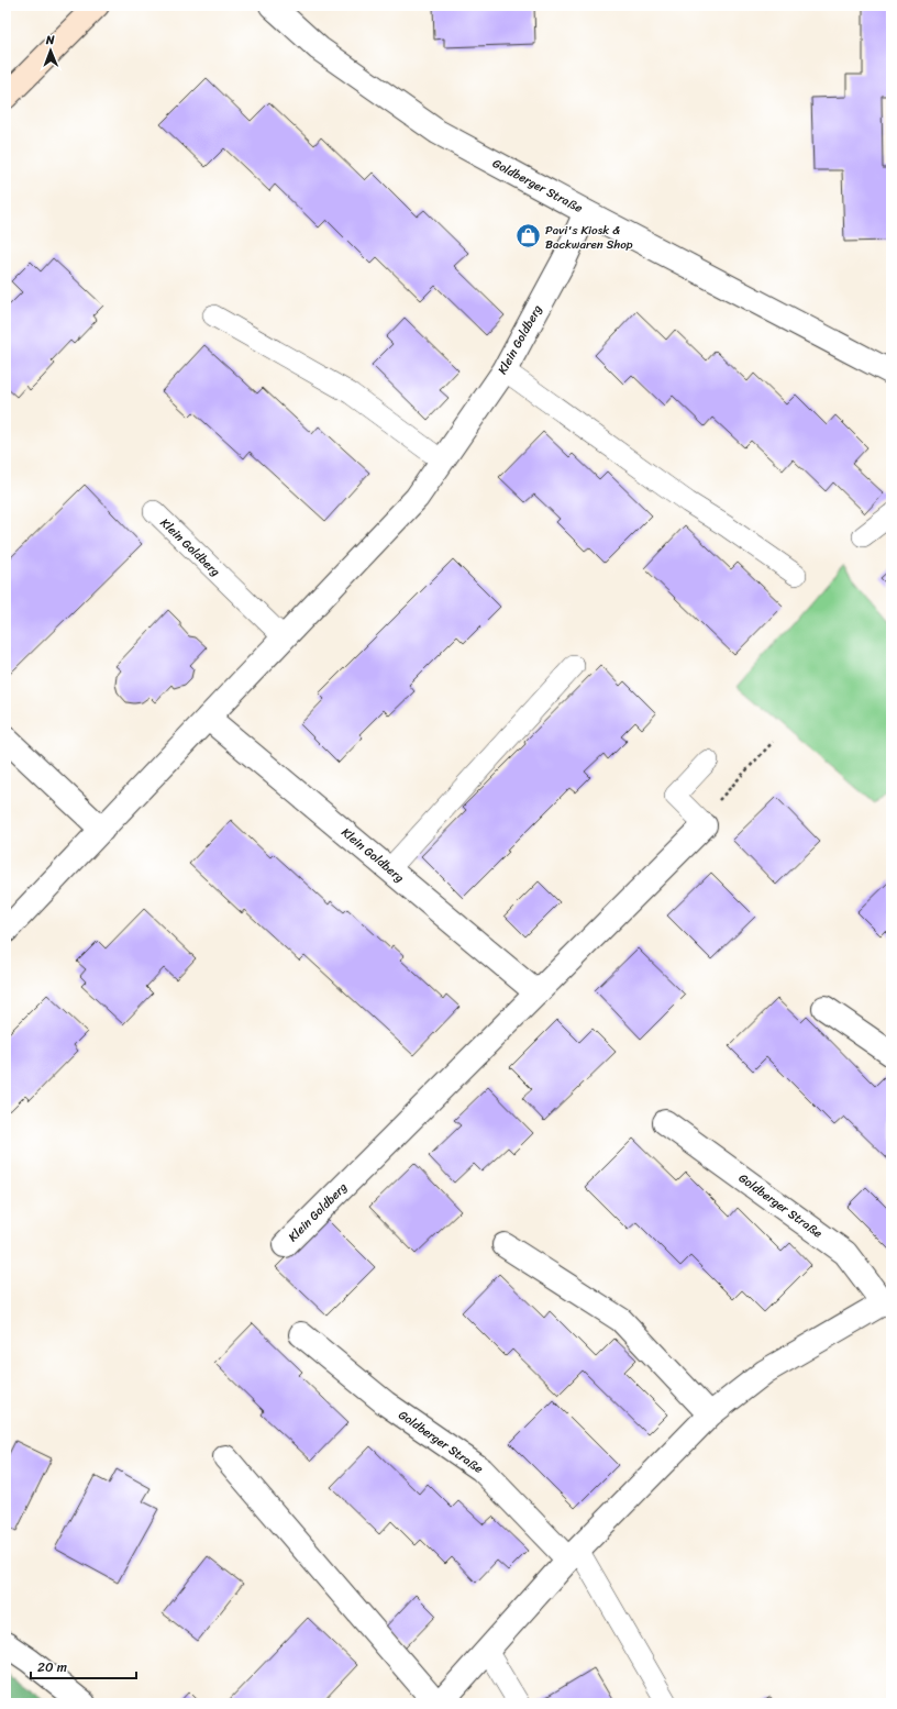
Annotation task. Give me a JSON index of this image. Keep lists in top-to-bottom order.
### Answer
{
  "streets": {
    "street": ["Goldberger Straße", "Klein Goldberg"]
  },
  "crossings": [
    ["Goldberger Straße", "Klein Goldberg"]
  ],
  "places": {
    "shop": ["Pavi's Kiosk & Backwaren Shop"]
  },
  "scale_bar": "20 m",
  "north": "top"
}
